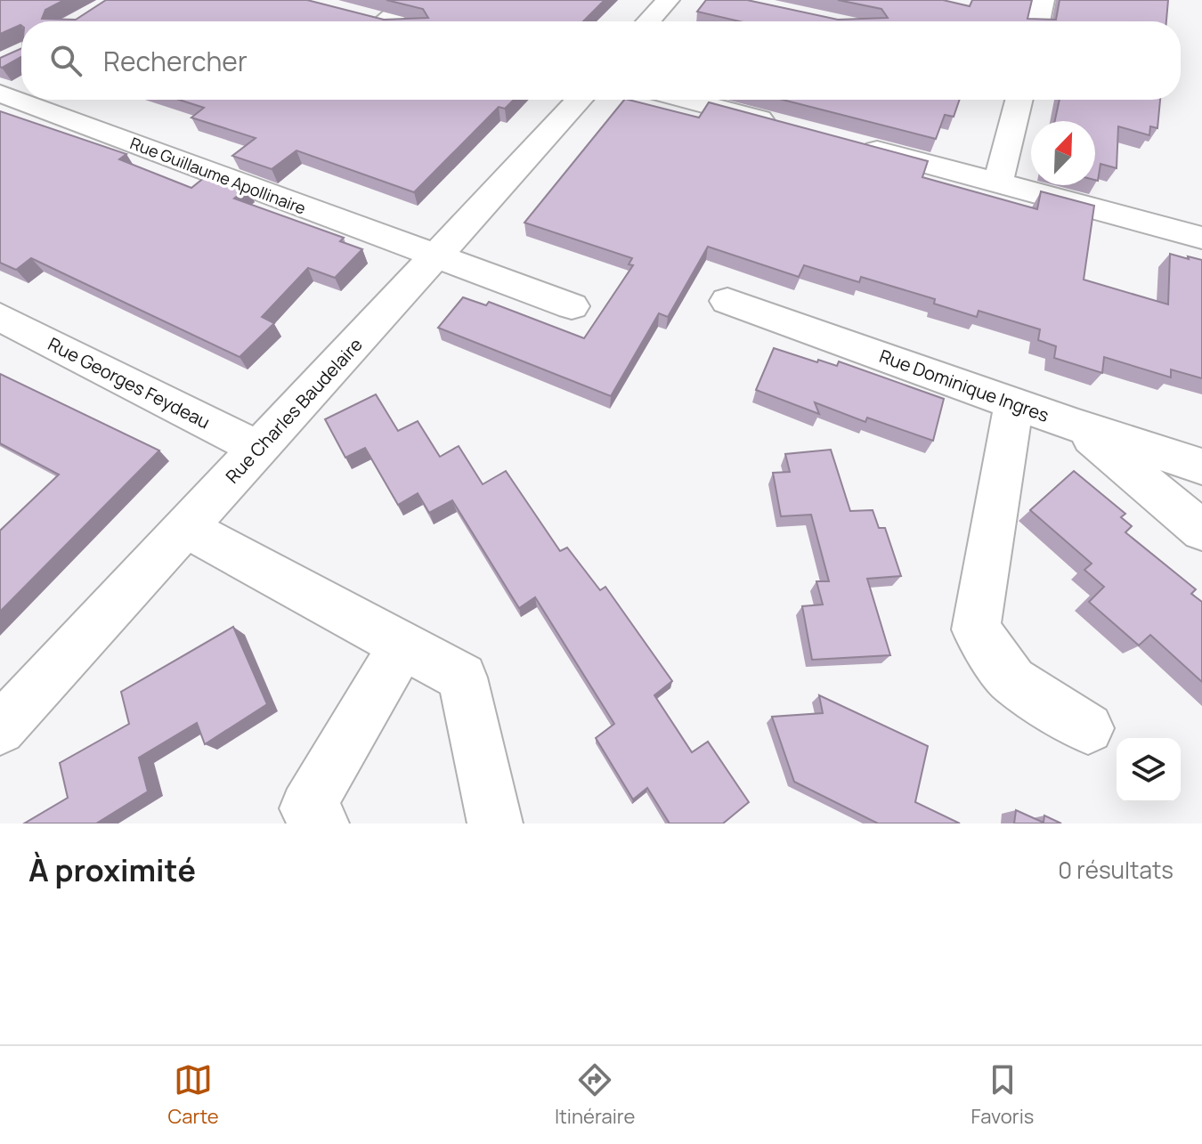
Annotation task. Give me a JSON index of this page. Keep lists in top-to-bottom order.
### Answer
{
  "streets": {
    "street": [
      "Rue Guillaume Apollinaire",
      "Rue Georges Feydeau",
      "Rue Dominique Ingres",
      "Rue Charles Baudelaire"
    ]
  },
  "crossings": [
    ["Rue Guillaume Apollinaire", "Rue Charles Baudelaire"],
    ["Rue Georges Feydeau", "Rue Charles Baudelaire"]
  ],
  "north": "top right",
  "page": {
    "search": "Rechercher",
    "heading": ["À proximité", "0 résultats"],
    "nav": ["Carte", "Itinéraire", "Favoris"]
  }
}
